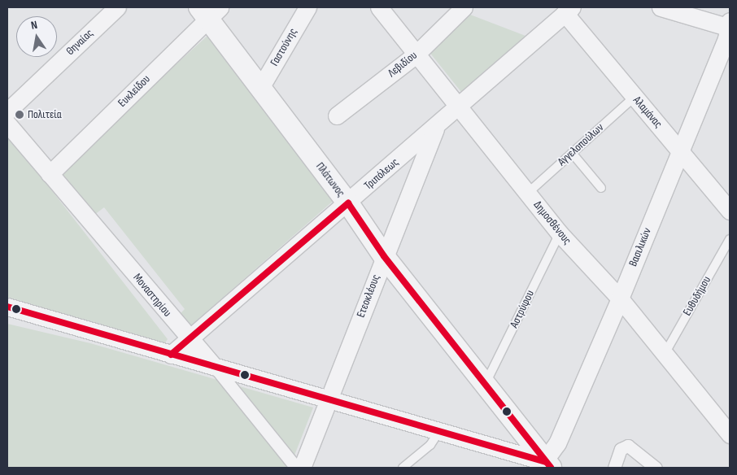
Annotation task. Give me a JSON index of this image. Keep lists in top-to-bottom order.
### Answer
{
  "streets": {
    "street": [
      "Θηναίας",
      "Γαστούνης",
      "Λεβιδίου",
      "Ευκλείδου",
      "Αλαμάνας",
      "Τριπόλεως",
      "Πλάτωνος",
      "Δημοσθένους",
      "Βασιλικών",
      "Μοναστηρίου",
      "Ετεοκλέους"
    ],
    "lane": ["Αγγελοπούλων", "Ευθυδήμου", "Αστρύφου"]
  },
  "crossings": [
    ["Γαστούνης", "Πλάτωνος"],
    ["Λεβιδίου", "Δημοσθένους"],
    ["Ευκλείδου", "Πλάτωνος"],
    ["Ευκλείδου", "Μοναστηρίου"],
    ["Αλαμάνας", "Αγγελοπούλων"],
    ["Αλαμάνας", "Τριπόλεως"],
    ["Αλαμάνας", "Βασιλικών"],
    ["Αγγελοπούλων", "Δημοσθένους"],
    ["Τριπόλεως", "Πλάτωνος"],
    ["Τριπόλεως", "Δημοσθένους"],
    ["Τριπόλεως", "Μοναστηρίου"],
    ["Τριπόλεως", "Ετεοκλέους"],
    ["Πλάτωνος", "Βασιλικών"],
    ["Πλάτωνος", "Ετεοκλέους"],
    ["Πλάτωνος", "Αστρύφου"],
    ["Δημοσθένους", "Βασιλικών"],
    ["Δημοσθένους", "Ευθυδήμου"],
    ["Δημοσθένους", "Αστρύφου"]
  ],
  "places": ["Πολιτεία"],
  "north": "top"
}
